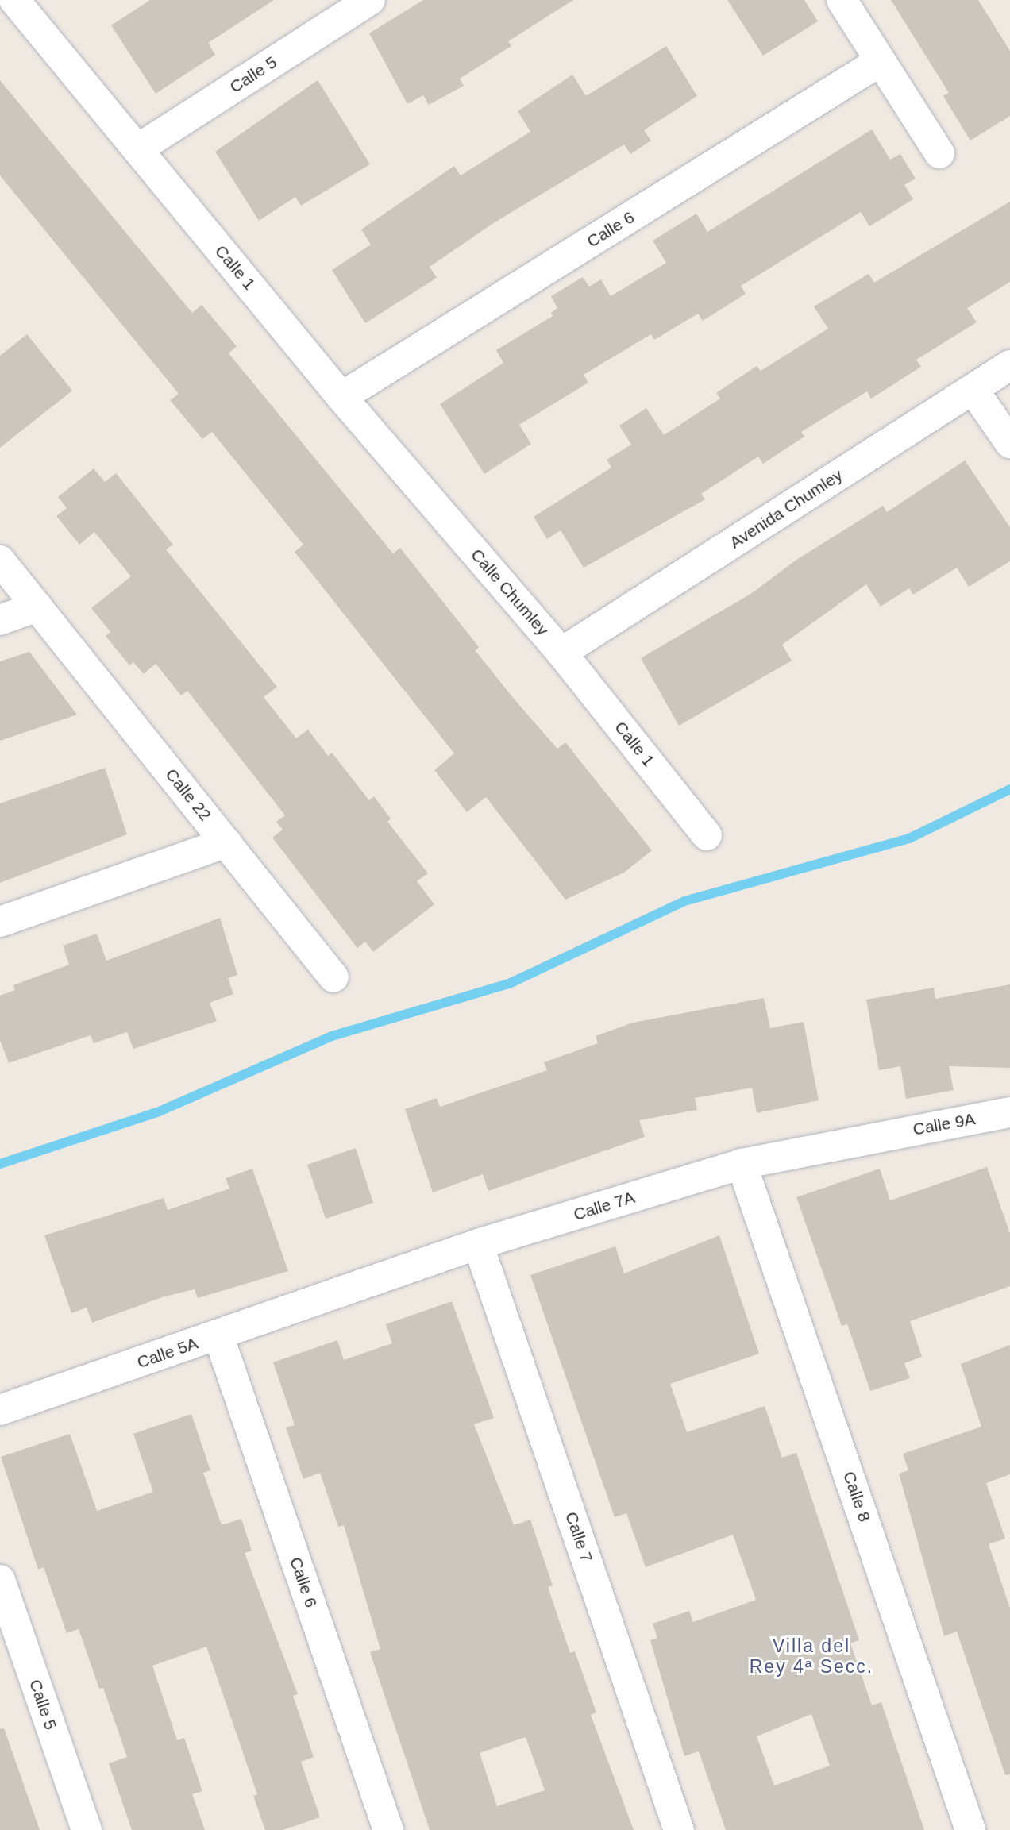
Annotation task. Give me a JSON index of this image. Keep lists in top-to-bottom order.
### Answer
{
  "streets": {
    "street": [
      "Calle 5",
      "Calle 6",
      "Calle 1",
      "Avenida Chumley",
      "Calle Chumley",
      "Calle 22",
      "Calle 9A",
      "Calle 7A",
      "Calle 5A",
      "Calle 8",
      "Calle 7"
    ]
  },
  "crossings": [
    ["Calle 5", "Calle 1"],
    ["Calle 6", "Calle 1"],
    ["Calle 6", "Calle 5A"],
    ["Calle 1", "Avenida Chumley"],
    ["Calle 1", "Calle Chumley"],
    ["Avenida Chumley", "Calle Chumley"],
    ["Calle 9A", "Calle 7A"],
    ["Calle 7A", "Calle 5A"],
    ["Calle 7A", "Calle 8"],
    ["Calle 7A", "Calle 7"]
  ],
  "districts": ["Villa del Rey 4ª Secc."]
}
